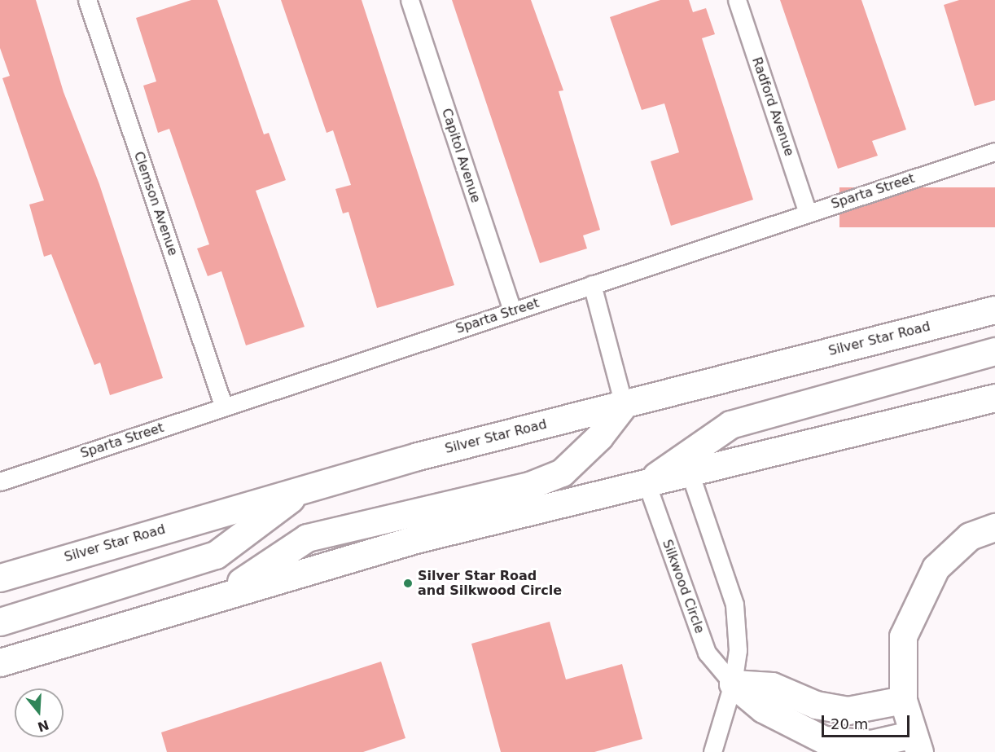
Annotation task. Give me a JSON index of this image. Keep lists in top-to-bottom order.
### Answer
{
  "streets": {
    "main road": ["Silver Star Road"],
    "lane": [
      "Radford Avenue",
      "Capitol Avenue",
      "Sparta Street",
      "Clemson Avenue",
      "Silkwood Circle"
    ]
  },
  "crossings": [
    ["Radford Avenue", "Sparta Street"],
    ["Capitol Avenue", "Sparta Street"],
    ["Sparta Street", "Clemson Avenue"]
  ],
  "places": ["Silver Star Road and Silkwood Circle"],
  "scale_bar": "20 m",
  "north": "bottom"
}
